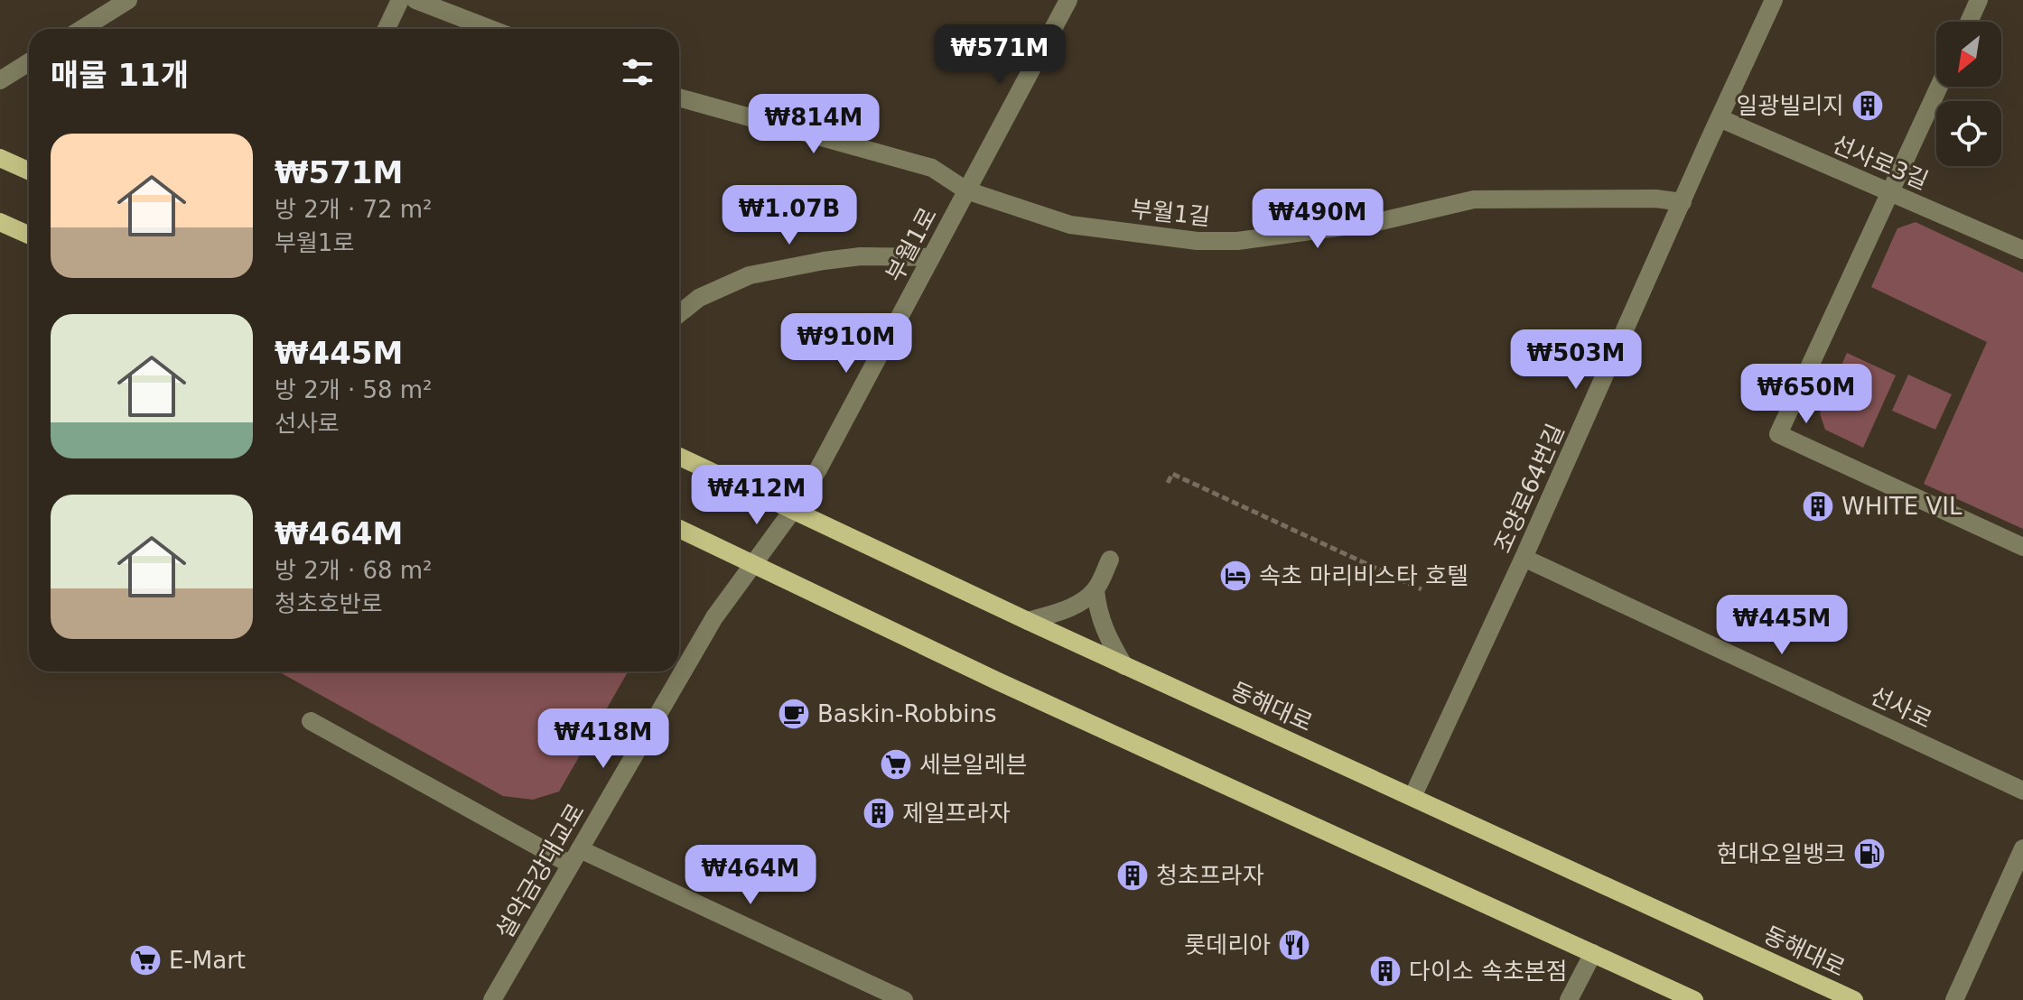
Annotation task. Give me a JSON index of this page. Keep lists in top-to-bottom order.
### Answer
{
  "streets": {
    "main road": ["동해대로"],
    "street": [
      "선사로3길",
      "부월1길",
      "부월1로",
      "조양로64번길",
      "선사로",
      "설악금강대교로"
    ]
  },
  "crossings": [
    ["선사로3길", "조양로64번길"],
    ["부월1길", "부월1로"],
    ["부월1길", "조양로64번길"],
    ["부월1로", "동해대로"],
    ["부월1로", "설악금강대교로"],
    ["조양로64번길", "동해대로"],
    ["조양로64번길", "선사로"],
    ["동해대로", "설악금강대교로"]
  ],
  "places": {
    "building": [
      "일광빌리지",
      "WHITE VIL",
      "제일프라자",
      "청초프라자",
      "다이소 속초본점"
    ],
    "hotel": ["속초 마리비스타 호텔"],
    "cafe": ["Baskin-Robbins"],
    "supermarket": ["세븐일레븐", "E-Mart"],
    "fuel station": ["현대오일뱅크"],
    "restaurant": ["롯데리아"]
  },
  "north": "bottom left",
  "page": {
    "price": [
      "₩571M",
      "₩814M",
      "₩1.07B",
      "₩490M",
      "₩910M",
      "₩503M",
      "₩650M",
      "₩412M",
      "₩445M",
      "₩418M",
      "₩464M"
    ],
    "heading": "매물 11개",
    "list": [
      {
        "name": "₩571M",
        "note": "방 2개 · 72 m² · 부월1로"
      },
      {
        "name": "₩445M",
        "note": "방 2개 · 58 m² · 선사로"
      },
      {
        "name": "₩464M",
        "note": "방 2개 · 68 m² · 청초호반로"
      }
    ]
  }
}
